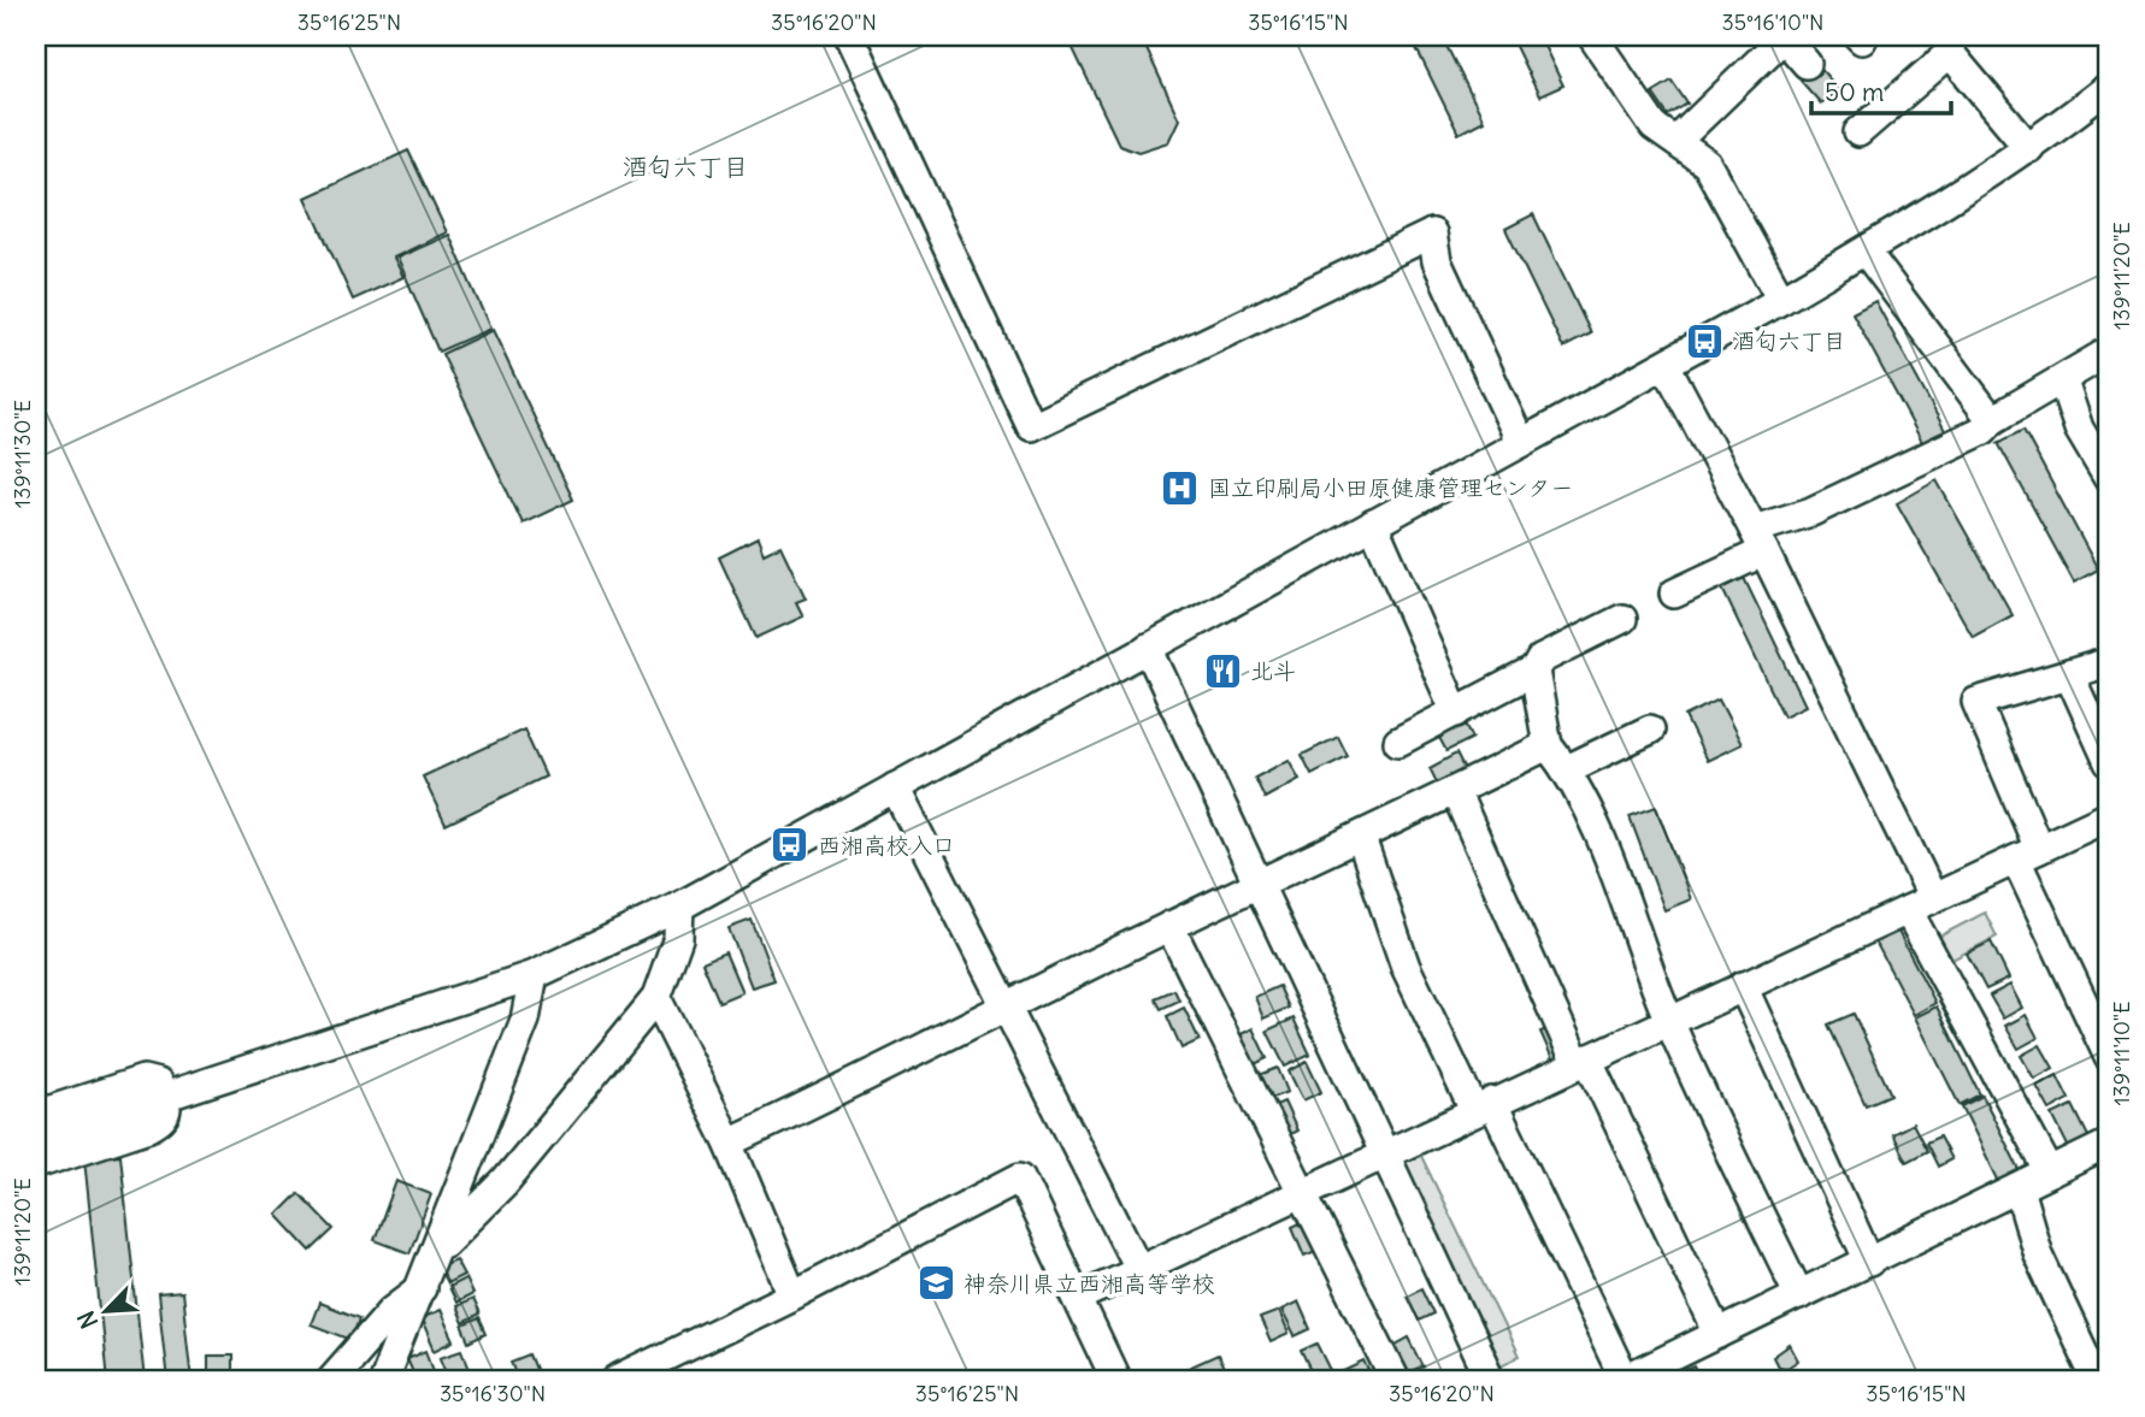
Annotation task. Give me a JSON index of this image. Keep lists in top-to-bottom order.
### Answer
{
  "districts": ["酒匂六丁目"],
  "places": {
    "bus stop": ["酒匂六丁目", "西湘高校入口"],
    "hospital": ["国立印刷局小田原健康管理センター"],
    "restaurant": ["北斗"],
    "school or university": ["神奈川県立西湘高等学校"]
  },
  "scale_bar": "50 m",
  "north": "bottom left",
  "coordinates": [
    "35°16'25\"N",
    "35°16'20\"N",
    "35°16'15\"N",
    "35°16'10\"N",
    "139°11'20\"E",
    "139°11'30\"E",
    "139°11'10\"E",
    "35°16'30\"N"
  ]
}
